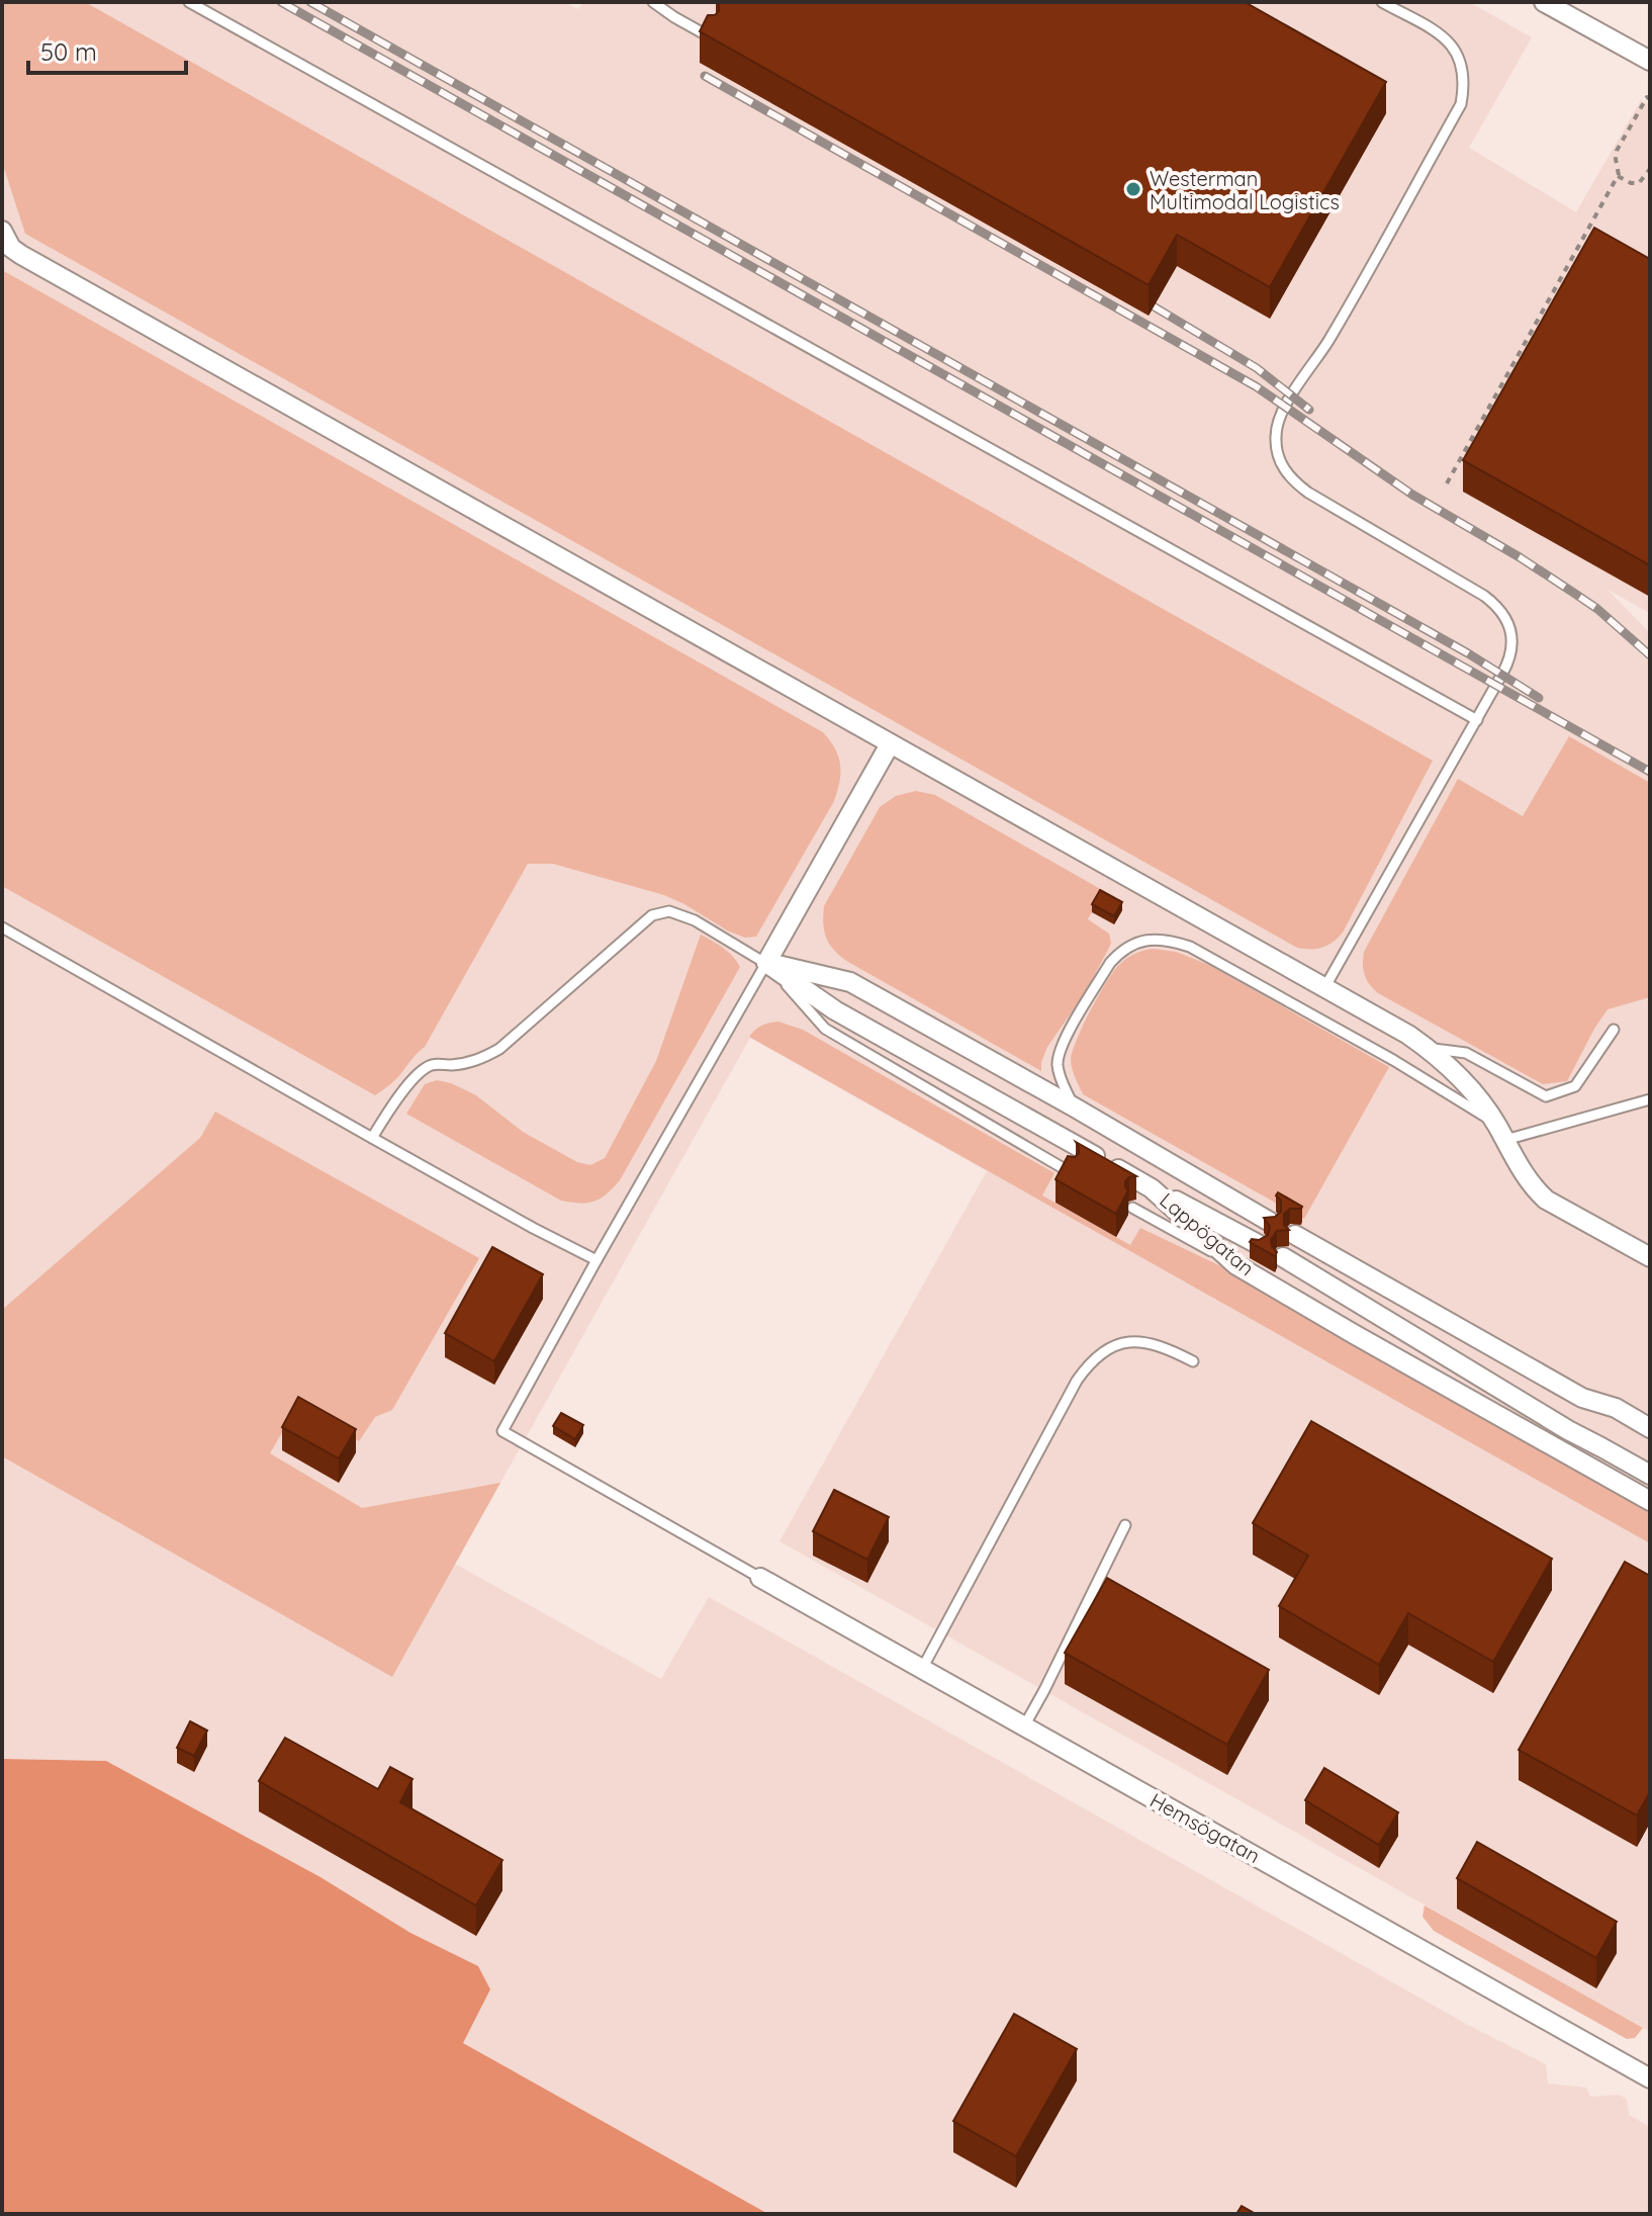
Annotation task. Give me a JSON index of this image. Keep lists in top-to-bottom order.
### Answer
{
  "streets": {
    "street": ["Lappögatan", "Hemsögatan"]
  },
  "places": ["Westerman Multimodal Logistics"],
  "scale_bar": "50 m"
}
